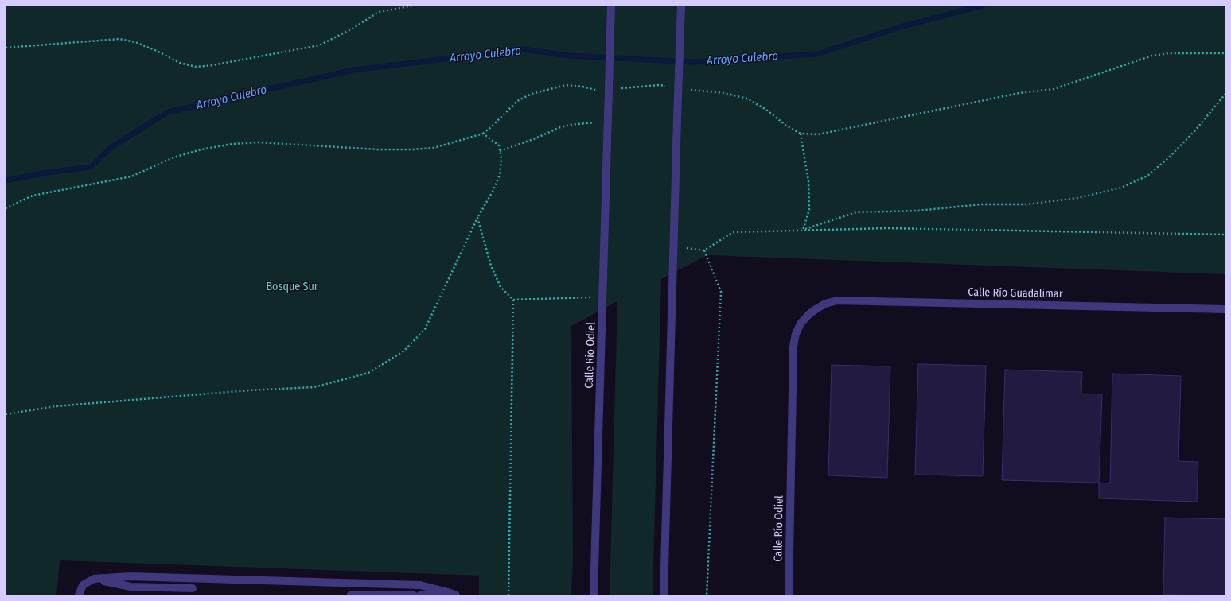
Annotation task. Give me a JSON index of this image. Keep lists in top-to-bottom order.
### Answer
{
  "streets": {
    "street": ["Calle Río Guadalimar", "Calle Río Odiel"]
  },
  "crossings": [
    ["Calle Río Guadalimar", "Calle Río Odiel"]
  ],
  "water": ["Arroyo Culebro"],
  "parks": ["Bosque Sur"]
}
